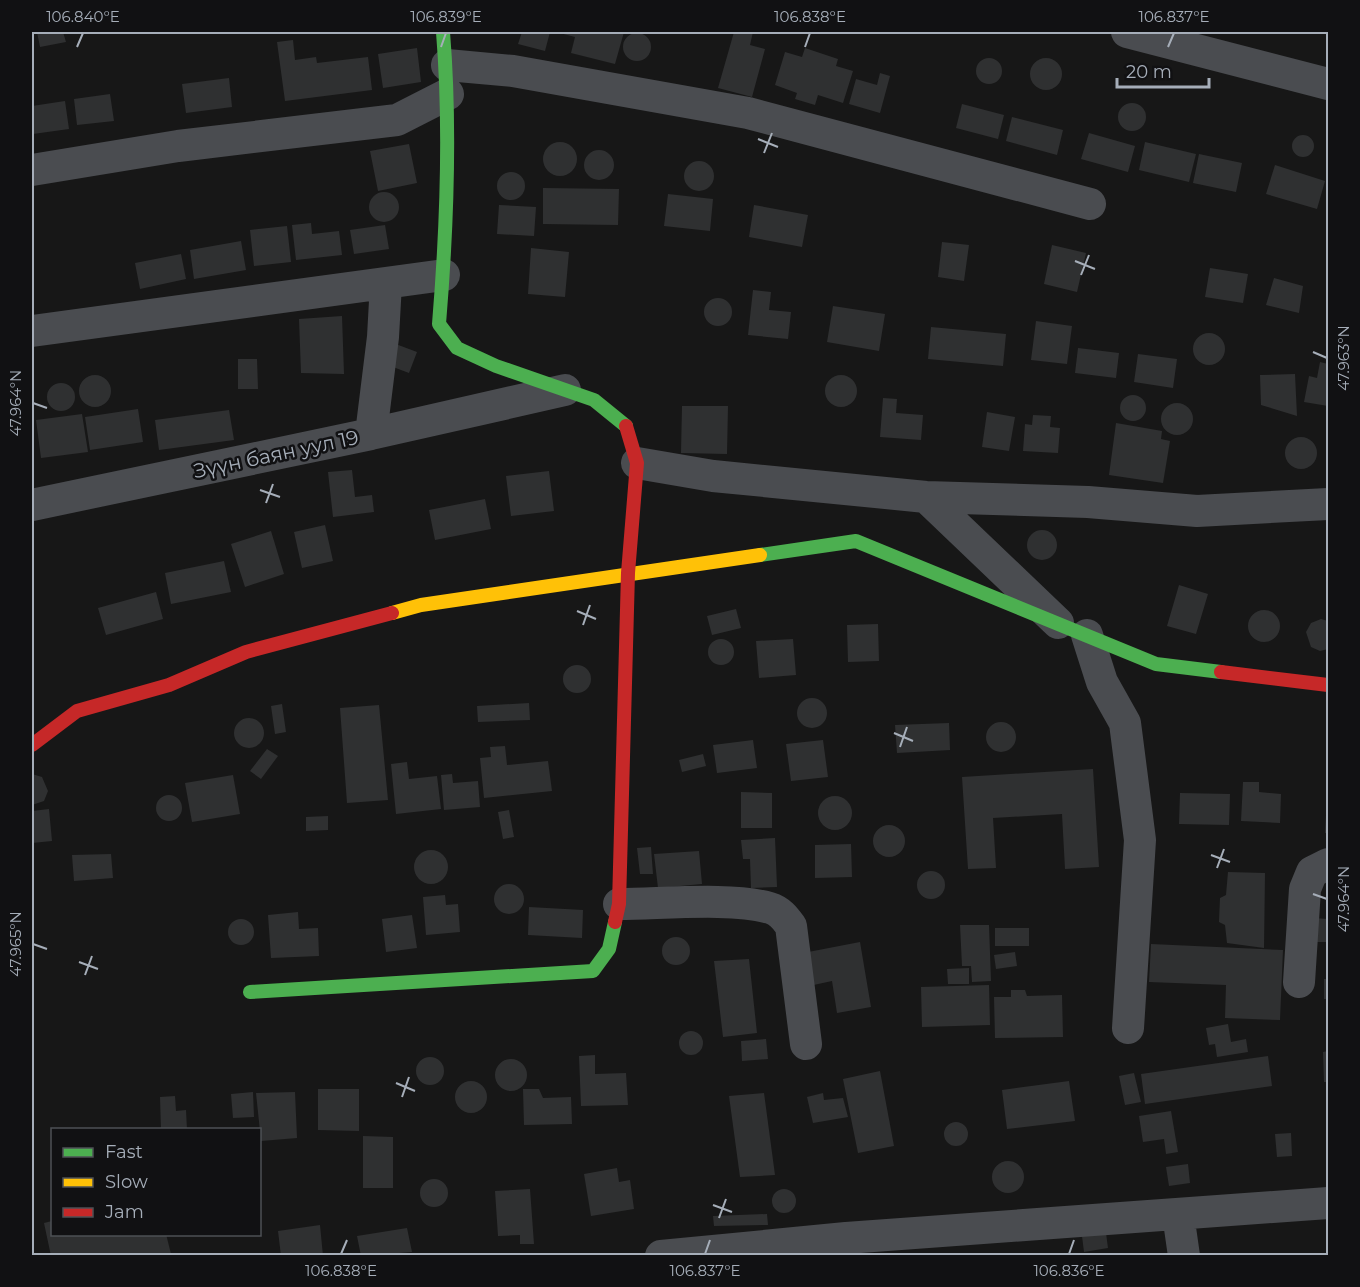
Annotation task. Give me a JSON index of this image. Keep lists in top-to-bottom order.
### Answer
{
  "streets": {
    "street": ["Зүүн баян уул 19"]
  },
  "legend": ["Fast", "Slow", "Jam"],
  "scale_bar": "20 m",
  "coordinates": [
    "106.840°E",
    "106.839°E",
    "106.838°E",
    "106.837°E",
    "47.963°N",
    "47.964°N",
    "47.965°N",
    "106.836°E"
  ]
}
